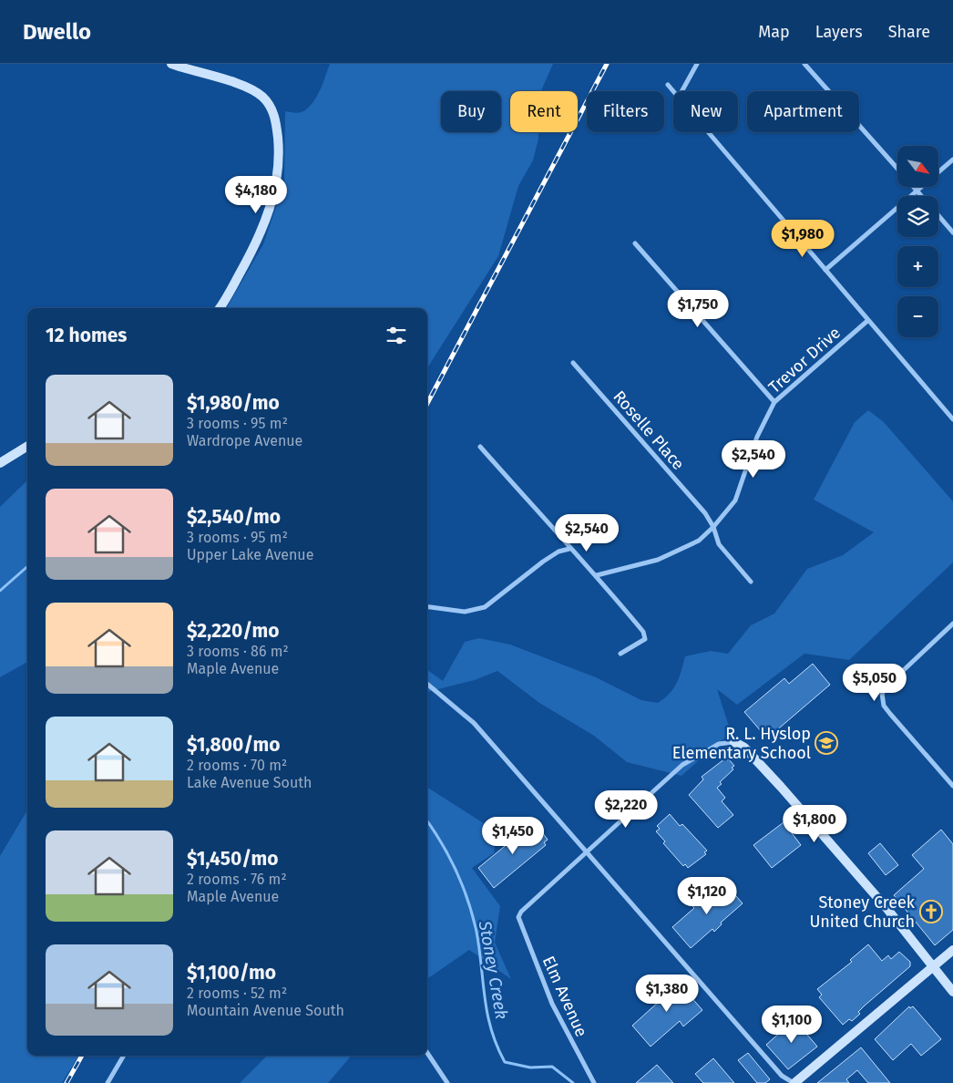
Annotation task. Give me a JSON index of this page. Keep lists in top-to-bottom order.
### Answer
{
  "streets": {
    "street": ["Trevor Drive", "Roselle Place", "Elm Avenue"]
  },
  "crossings": [
    ["Trevor Drive", "Roselle Place"]
  ],
  "water": ["Stoney Creek"],
  "places": {
    "school or university": ["R. L. Hyslop Elementary School"],
    "church": ["Stoney Creek United Church"]
  },
  "north": "bottom right",
  "page": {
    "header": "Dwello",
    "nav": ["Map", "Layers", "Share"],
    "chip": [
      "Buy",
      "Rent",
      "Filters",
      "New",
      "Apartment"
    ],
    "map_buttons": ["+", "−"],
    "price": [
      "$4,180",
      "$1,980",
      "$1,750",
      "$2,540",
      "$2,540",
      "$5,050",
      "$2,220",
      "$1,800",
      "$1,450",
      "$1,120",
      "$1,380",
      "$1,100"
    ],
    "heading": "12 homes",
    "list": [
      {
        "name": "$1,980/mo",
        "note": "3 rooms · 95 m² · Wardrope Avenue"
      },
      {
        "name": "$2,540/mo",
        "note": "3 rooms · 95 m² · Upper Lake Avenue"
      },
      {
        "name": "$2,220/mo",
        "note": "3 rooms · 86 m² · Maple Avenue"
      },
      {
        "name": "$1,800/mo",
        "note": "2 rooms · 70 m² · Lake Avenue South"
      },
      {
        "name": "$1,450/mo",
        "note": "2 rooms · 76 m² · Maple Avenue"
      },
      {
        "name": "$1,100/mo",
        "note": "2 rooms · 52 m² · Mountain Avenue South"
      }
    ]
  }
}
